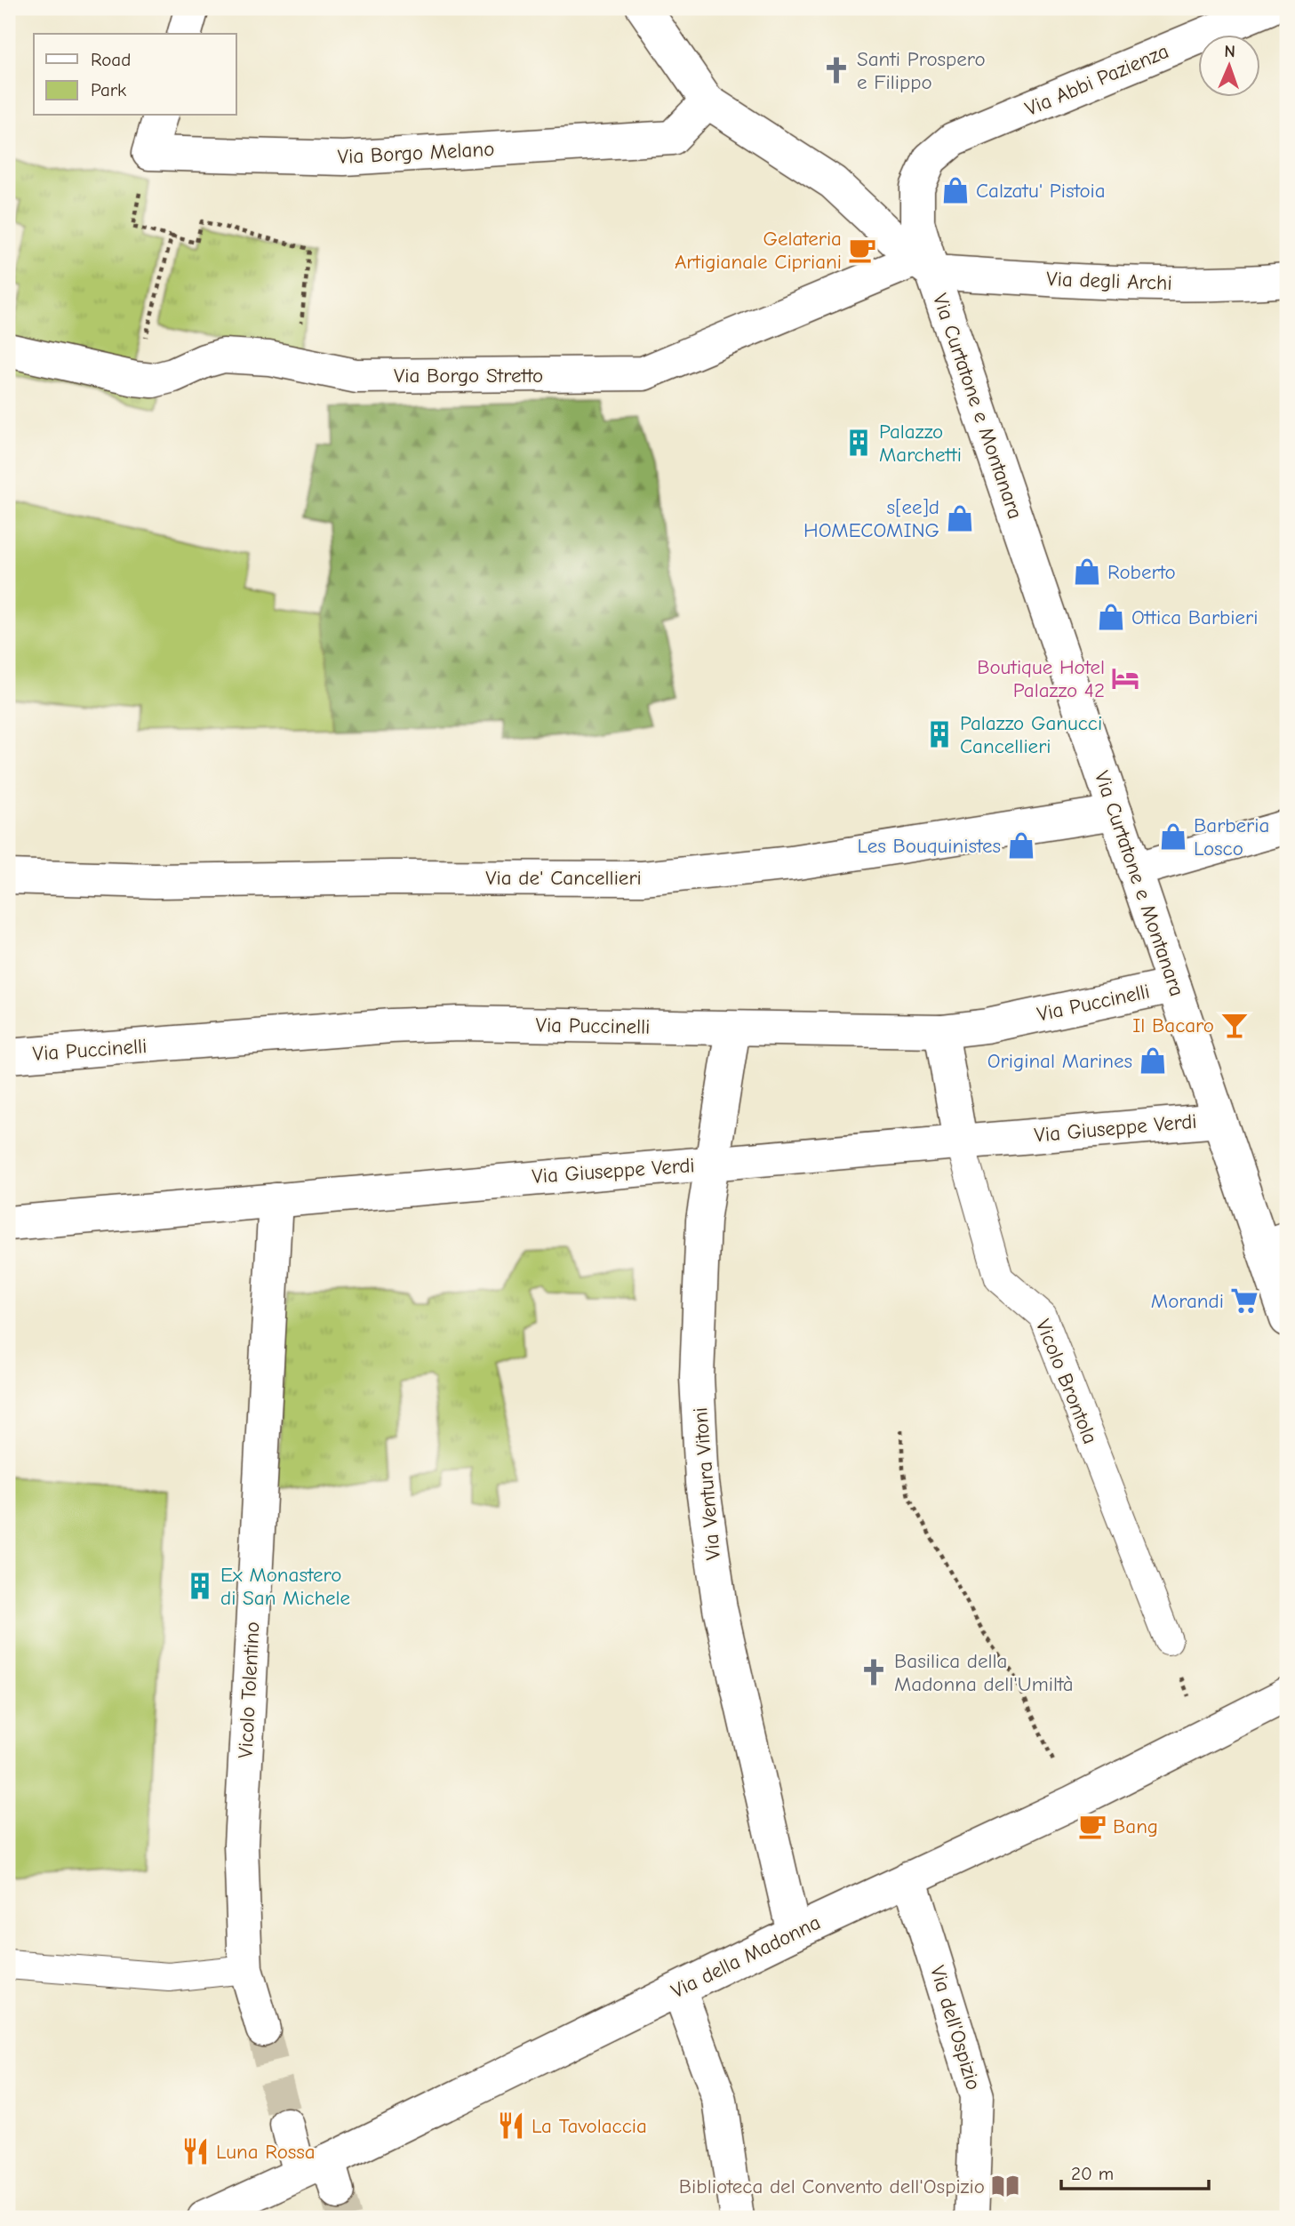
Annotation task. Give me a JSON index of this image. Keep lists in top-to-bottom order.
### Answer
{
  "streets": {
    "street": [
      "Via Abbi Pazienza",
      "Via Borgo Melano",
      "Via degli Archi",
      "Via Borgo Stretto",
      "Via Curtatone e Montanara",
      "Via de' Cancellieri",
      "Via Puccinelli",
      "Via Giuseppe Verdi",
      "Vicolo Brontola",
      "Via Ventura Vitoni",
      "Vicolo Tolentino",
      "Via della Madonna",
      "Via dell'Ospizio"
    ]
  },
  "crossings": [
    ["Via Abbi Pazienza", "Via Curtatone e Montanara"],
    ["Via Borgo Melano", "Via Curtatone e Montanara"],
    ["Via degli Archi", "Via Borgo Stretto"],
    ["Via degli Archi", "Via Curtatone e Montanara"],
    ["Via Borgo Stretto", "Via Curtatone e Montanara"],
    ["Via Curtatone e Montanara", "Via de' Cancellieri"],
    ["Via Curtatone e Montanara", "Via Puccinelli"],
    ["Via Curtatone e Montanara", "Via Giuseppe Verdi"],
    ["Via Puccinelli", "Vicolo Brontola"],
    ["Via Puccinelli", "Via Ventura Vitoni"],
    ["Via Giuseppe Verdi", "Vicolo Brontola"],
    ["Via Giuseppe Verdi", "Via Ventura Vitoni"],
    ["Via Giuseppe Verdi", "Vicolo Tolentino"],
    ["Via Ventura Vitoni", "Via della Madonna"],
    ["Via della Madonna", "Via dell'Ospizio"]
  ],
  "places": {
    "church": ["Santi Prospero e Filippo", "Basilica della Madonna dell'Umiltà"],
    "shop": [
      "Calzatu' Pistoia",
      "s[ee]d HOMECOMING",
      "Roberto",
      "Ottica Barbieri",
      "Barberia Losco",
      "Les Bouquinistes",
      "Original Marines"
    ],
    "cafe": ["Gelateria Artigianale Cipriani", "Bang"],
    "building": ["Palazzo Marchetti", "Palazzo Ganucci Cancellieri", "Ex Monastero di San Michele"],
    "hotel": ["Boutique Hotel Palazzo 42"],
    "bar": ["Il Bacaro"],
    "supermarket": ["Morandi"],
    "restaurant": ["La Tavolaccia", "Luna Rossa"],
    "library": ["Biblioteca del Convento dell'Ospizio"]
  },
  "legend": ["Road", "Park"],
  "scale_bar": "20 m",
  "north": "top"
}
